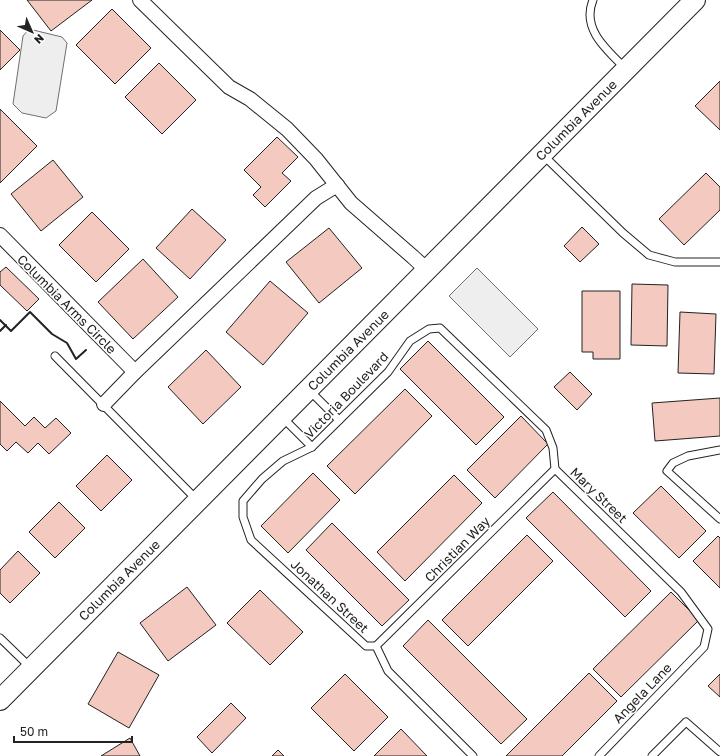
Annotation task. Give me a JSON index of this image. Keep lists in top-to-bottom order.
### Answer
{
  "streets": {
    "street": ["Columbia Avenue", "Columbia Arms Circle"],
    "lane": [
      "Victoria Boulevard",
      "Mary Street",
      "Christian Way",
      "Jonathan Street",
      "Angela Lane"
    ]
  },
  "crossings": [
    ["Victoria Boulevard", "Mary Street"],
    ["Victoria Boulevard", "Jonathan Street"],
    ["Mary Street", "Christian Way"],
    ["Mary Street", "Angela Lane"],
    ["Christian Way", "Jonathan Street"]
  ],
  "scale_bar": "50 m",
  "north": "bottom right"
}
